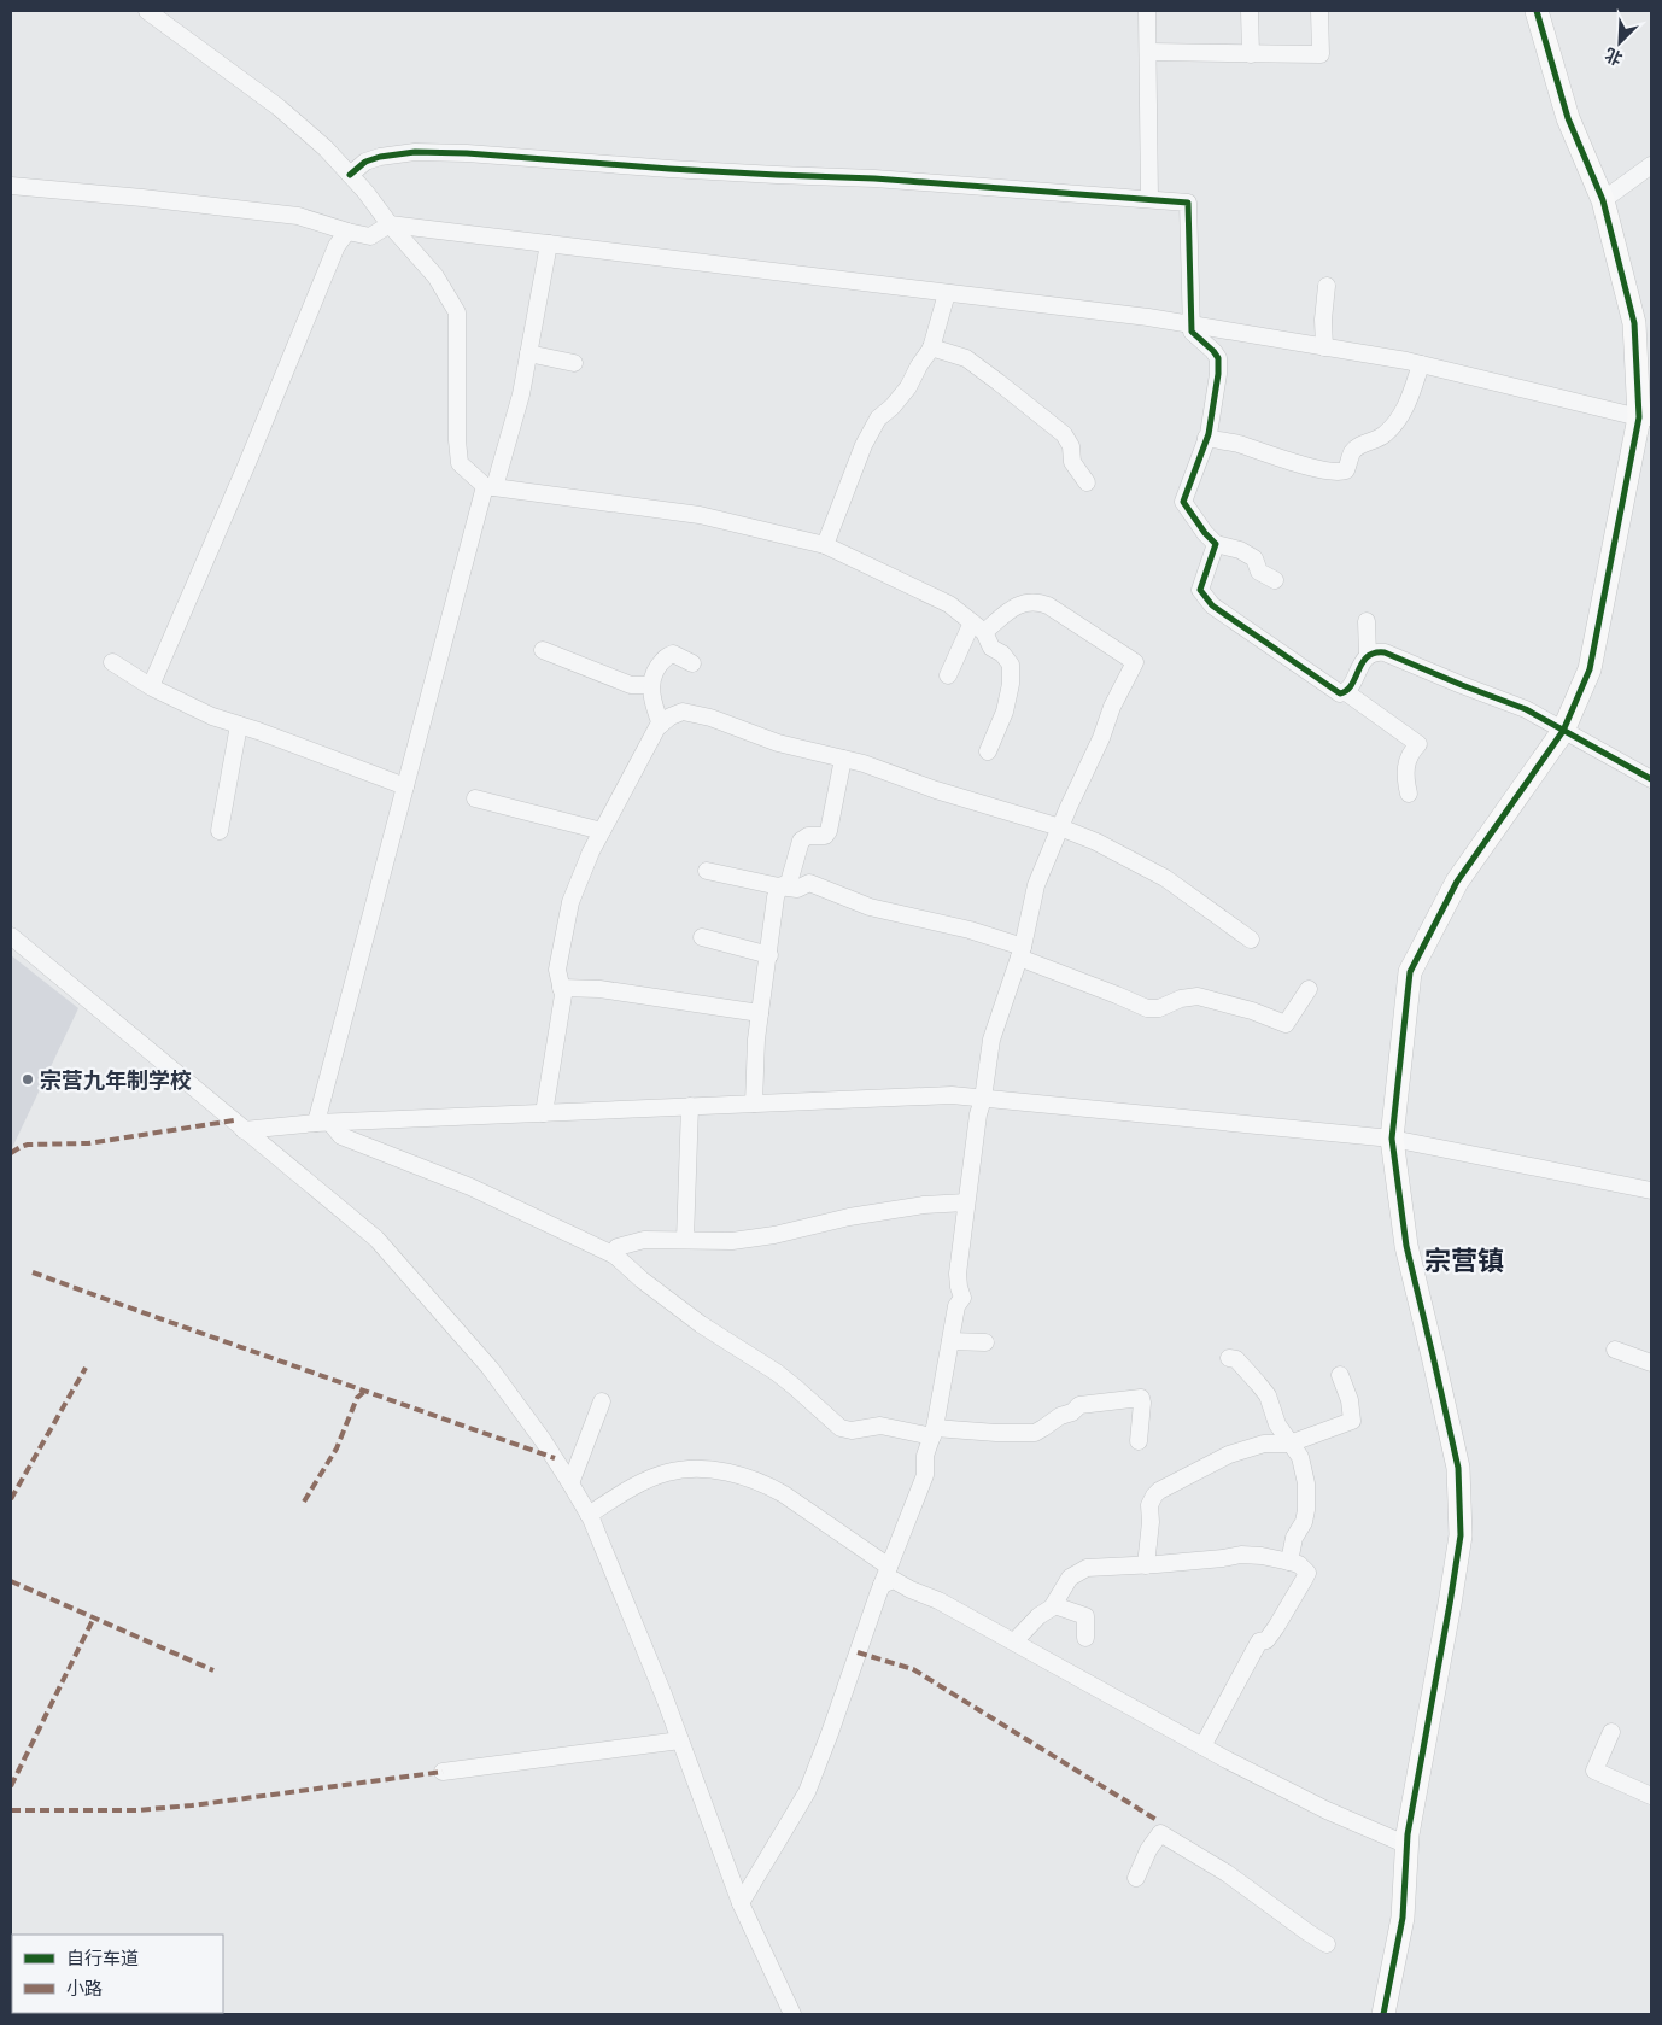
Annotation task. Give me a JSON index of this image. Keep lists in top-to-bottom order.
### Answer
{
  "districts": ["宗营镇"],
  "places": ["宗营九年制学校"],
  "legend": ["自行车道", "小路"],
  "north": "bottom left"
}
